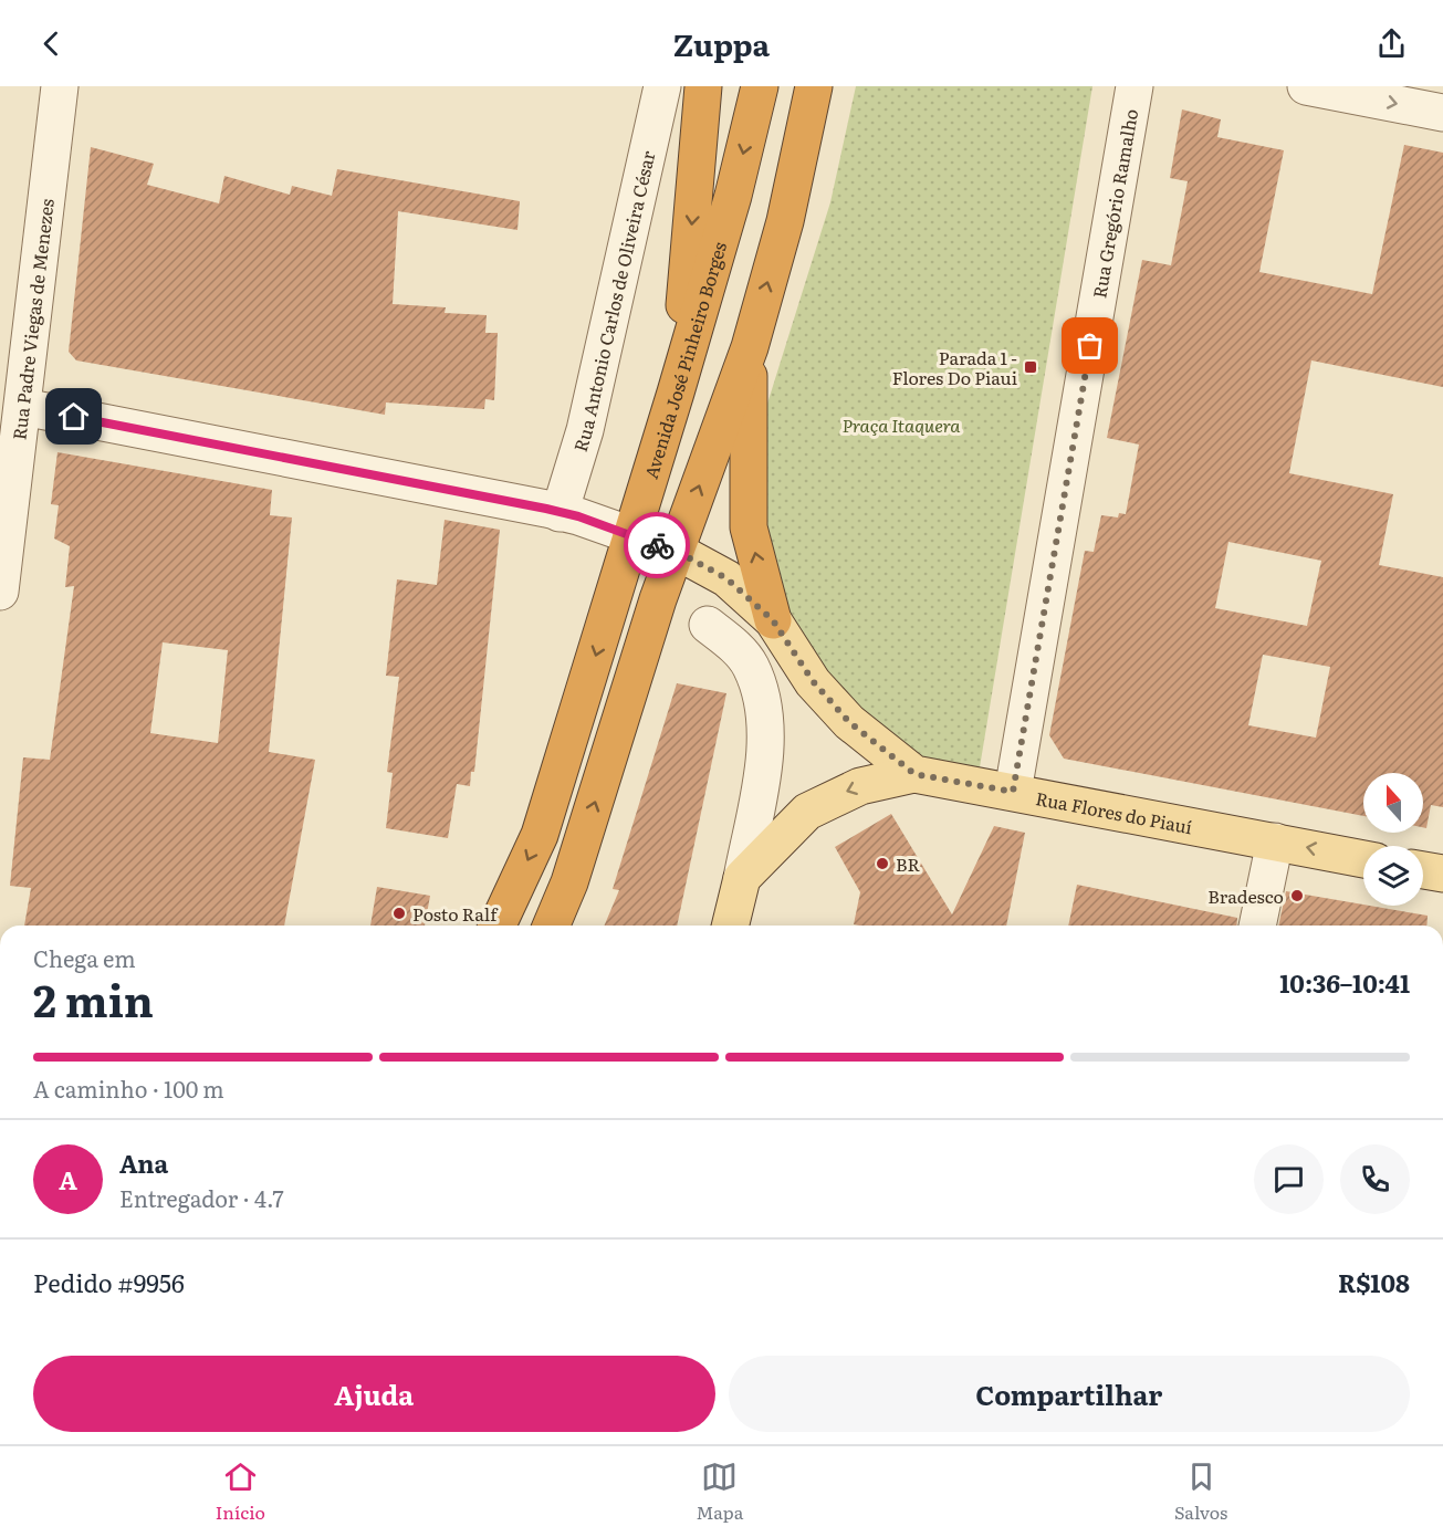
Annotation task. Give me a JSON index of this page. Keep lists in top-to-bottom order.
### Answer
{
  "streets": {
    "highway": ["Avenida José Pinheiro Borges"],
    "main road": ["Rua Flores do Piauí"],
    "street": ["Rua Gregório Ramalho", "Rua Antonio Carlos de Oliveira César", "Rua Padre Viegas de Menezes"]
  },
  "crossings": [
    ["Rua Gregório Ramalho", "Rua Flores do Piauí"],
    ["Avenida José Pinheiro Borges", "Rua Flores do Piauí"]
  ],
  "parks": ["Praça Itaquera"],
  "places": {
    "transit": ["Parada 1 - Flores Do Piaui"],
    "other": ["BR", "Bradesco", "Posto Ralf"]
  },
  "north": "top",
  "page": {
    "header": "Zuppa",
    "heading": ["2 min", "Chega em", "10:36–10:41"],
    "panel": [
      "Ana",
      "Entregador · 4.7",
      "Pedido #9956",
      "R$108"
    ],
    "bar": "A caminho · 100 m",
    "round": "A",
    "buttons": ["Ajuda", "Compartilhar"],
    "tabs": ["Início", "Mapa", "Salvos"]
  }
}
